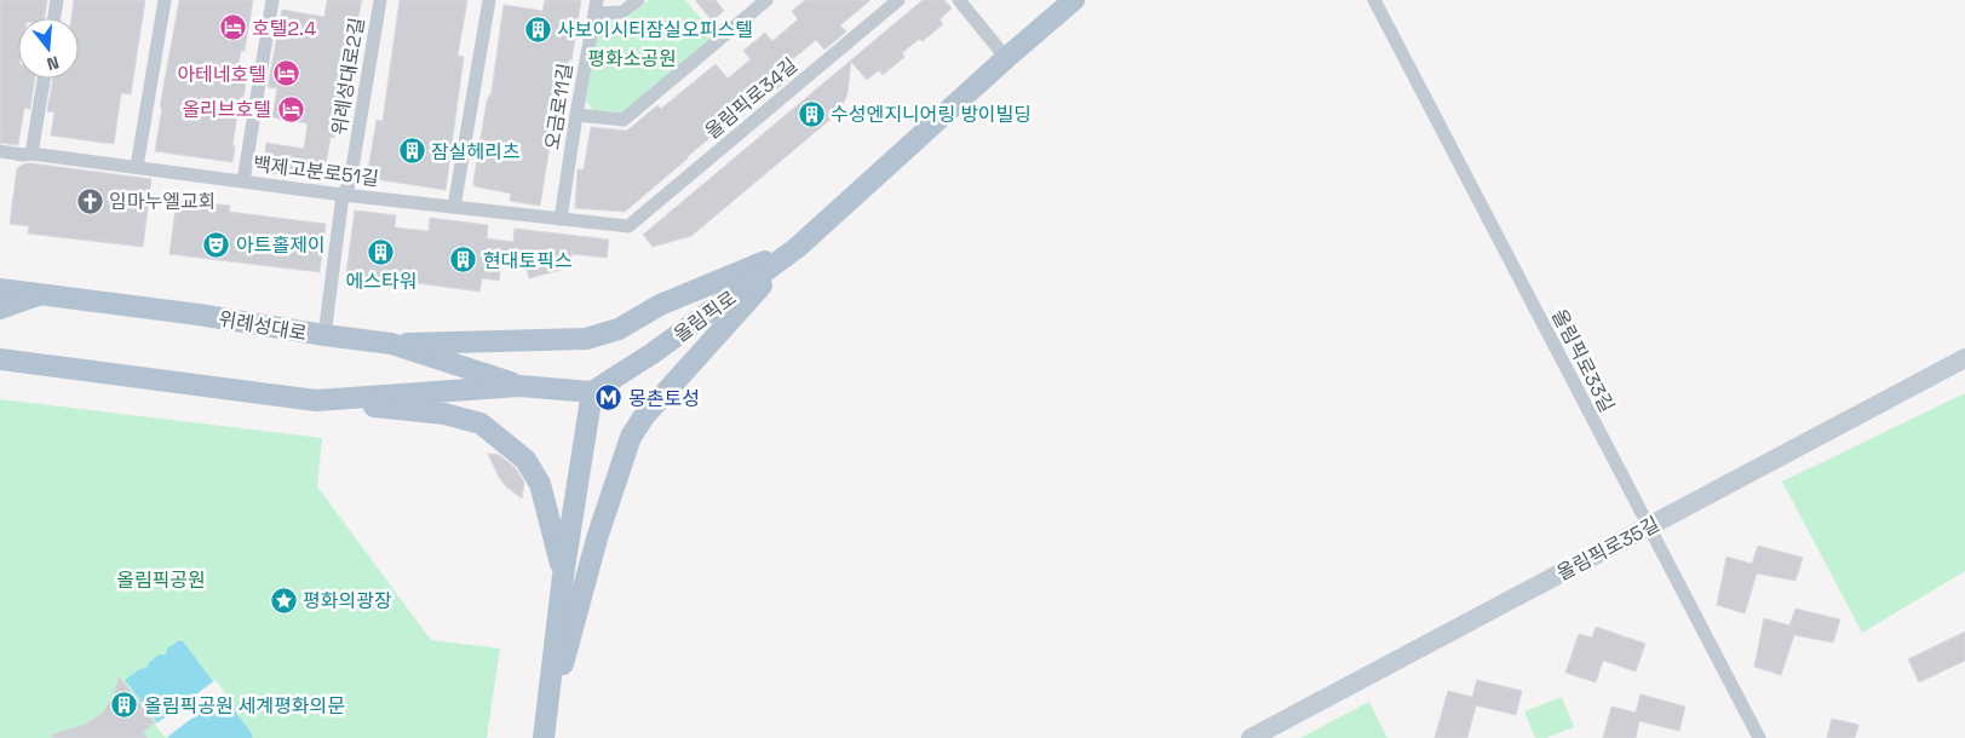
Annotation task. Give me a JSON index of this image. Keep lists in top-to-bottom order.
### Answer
{
  "streets": {
    "main road": ["올림픽로", "위례성대로"],
    "street": [
      "위례성대로2길",
      "올림픽로34길",
      "오금로11길",
      "백제고분로51길",
      "올림픽로33길",
      "올림픽로35길"
    ]
  },
  "crossings": [
    ["위례성대로2길", "백제고분로51길"],
    ["위례성대로2길", "위례성대로"],
    ["올림픽로34길", "백제고분로51길"],
    ["오금로11길", "백제고분로51길"],
    ["올림픽로", "위례성대로"],
    ["올림픽로33길", "올림픽로35길"]
  ],
  "parks": ["평화소공원", "올림픽공원"],
  "places": {
    "hotel": ["호텔2.4", "아테네호텔", "올리브호텔"],
    "building": [
      "사보이시티잠실오피스텔",
      "수성엔지니어링 방이빌딩",
      "잠실헤리츠",
      "에스타워",
      "현대토픽스",
      "올림픽공원 세계평화의문"
    ],
    "church": ["임마누엘교회"],
    "theatre": ["아트홀제이"],
    "metro station": ["몽촌토성"],
    "place": ["평화의광장"]
  },
  "north": "bottom"
}
